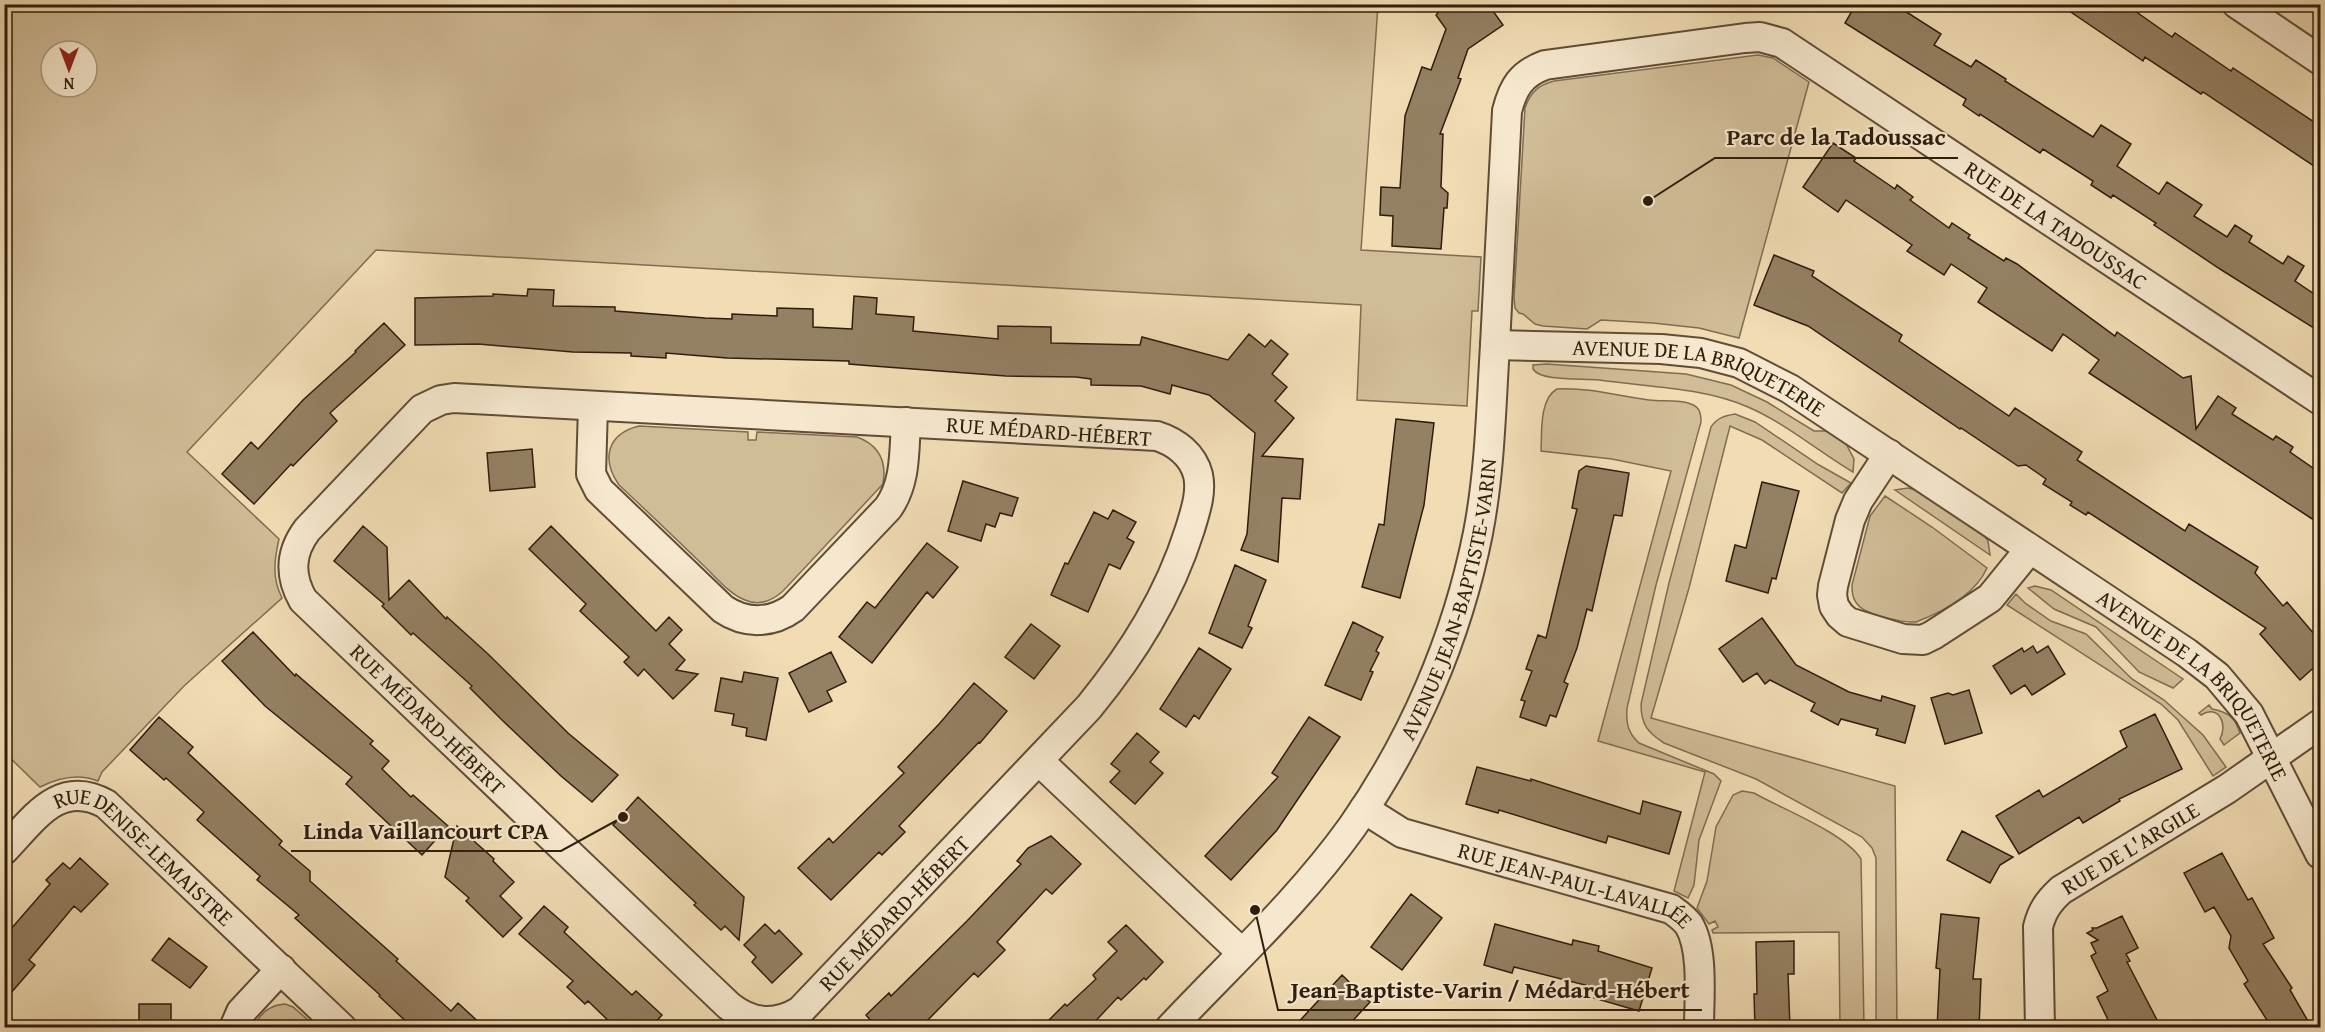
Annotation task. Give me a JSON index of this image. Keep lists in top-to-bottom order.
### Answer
{
  "streets": {
    "street": [
      "RUE DE LA TADOUSSAC",
      "AVENUE DE LA BRIQUETERIE",
      "RUE MÉDARD-HÉBERT",
      "AVENUE JEAN-BAPTISTE-VARIN",
      "RUE DE L'ARGILE",
      "RUE DENISE-LEMAISTRE",
      "RUE JEAN-PAUL-LAVALLÉE"
    ]
  },
  "crossings": [
    ["RUE DE LA TADOUSSAC", "AVENUE JEAN-BAPTISTE-VARIN"],
    ["AVENUE DE LA BRIQUETERIE", "AVENUE JEAN-BAPTISTE-VARIN"],
    ["AVENUE DE LA BRIQUETERIE", "RUE DE L'ARGILE"],
    ["AVENUE JEAN-BAPTISTE-VARIN", "RUE JEAN-PAUL-LAVALLÉE"]
  ],
  "places": ["Parc de la Tadoussac", "Linda Vaillancourt CPA", "Jean-Baptiste-Varin / Médard-Hébert"],
  "north": "bottom"
}
